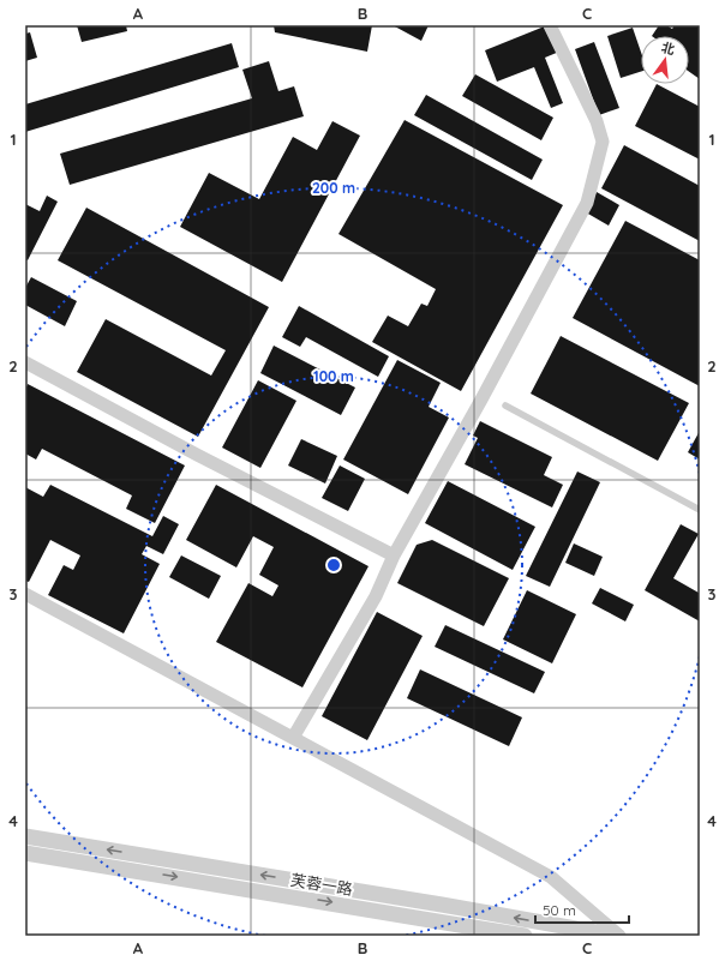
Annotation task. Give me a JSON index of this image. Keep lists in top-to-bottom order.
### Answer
{
  "streets": {
    "street": ["芙蓉一路"]
  },
  "scale_bar": "50 m",
  "north": "top",
  "grid": {
    "columns": ["A", "B", "C"],
    "rows": [
      "1",
      "2",
      "3",
      "4"
    ]
  },
  "rings": ["200 m", "100 m"]
}
